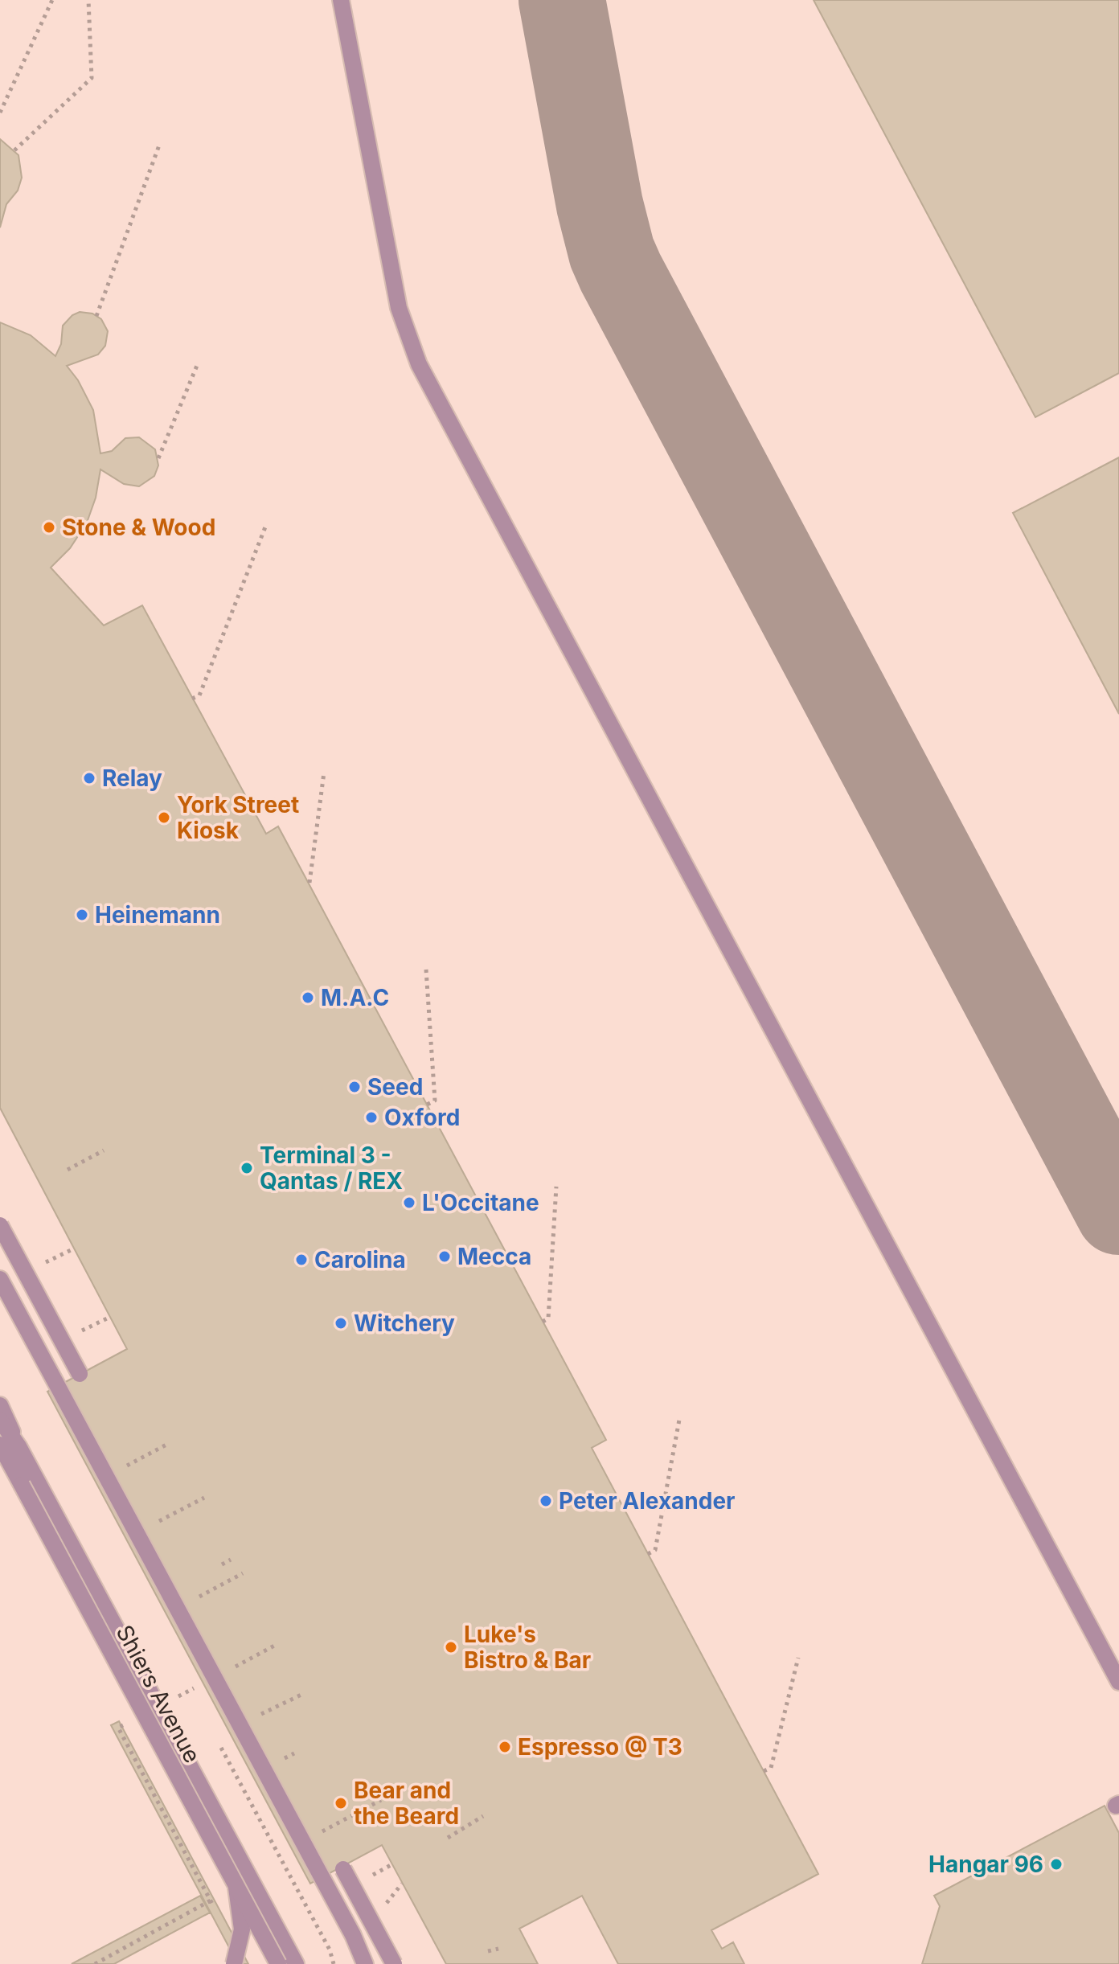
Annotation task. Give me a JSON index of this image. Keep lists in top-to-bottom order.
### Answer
{
  "streets": {
    "street": ["Shiers Avenue"]
  },
  "places": [
    "Stone & Wood",
    "Relay",
    "York Street Kiosk",
    "Heinemann",
    "M.A.C",
    "Seed",
    "Oxford",
    "Terminal 3 - Qantas / REX",
    "L'Occitane",
    "Mecca",
    "Carolina",
    "Witchery",
    "Peter Alexander",
    "Luke's Bistro & Bar",
    "Espresso @ T3",
    "Bear and the Beard",
    "Hangar 96"
  ]
}
